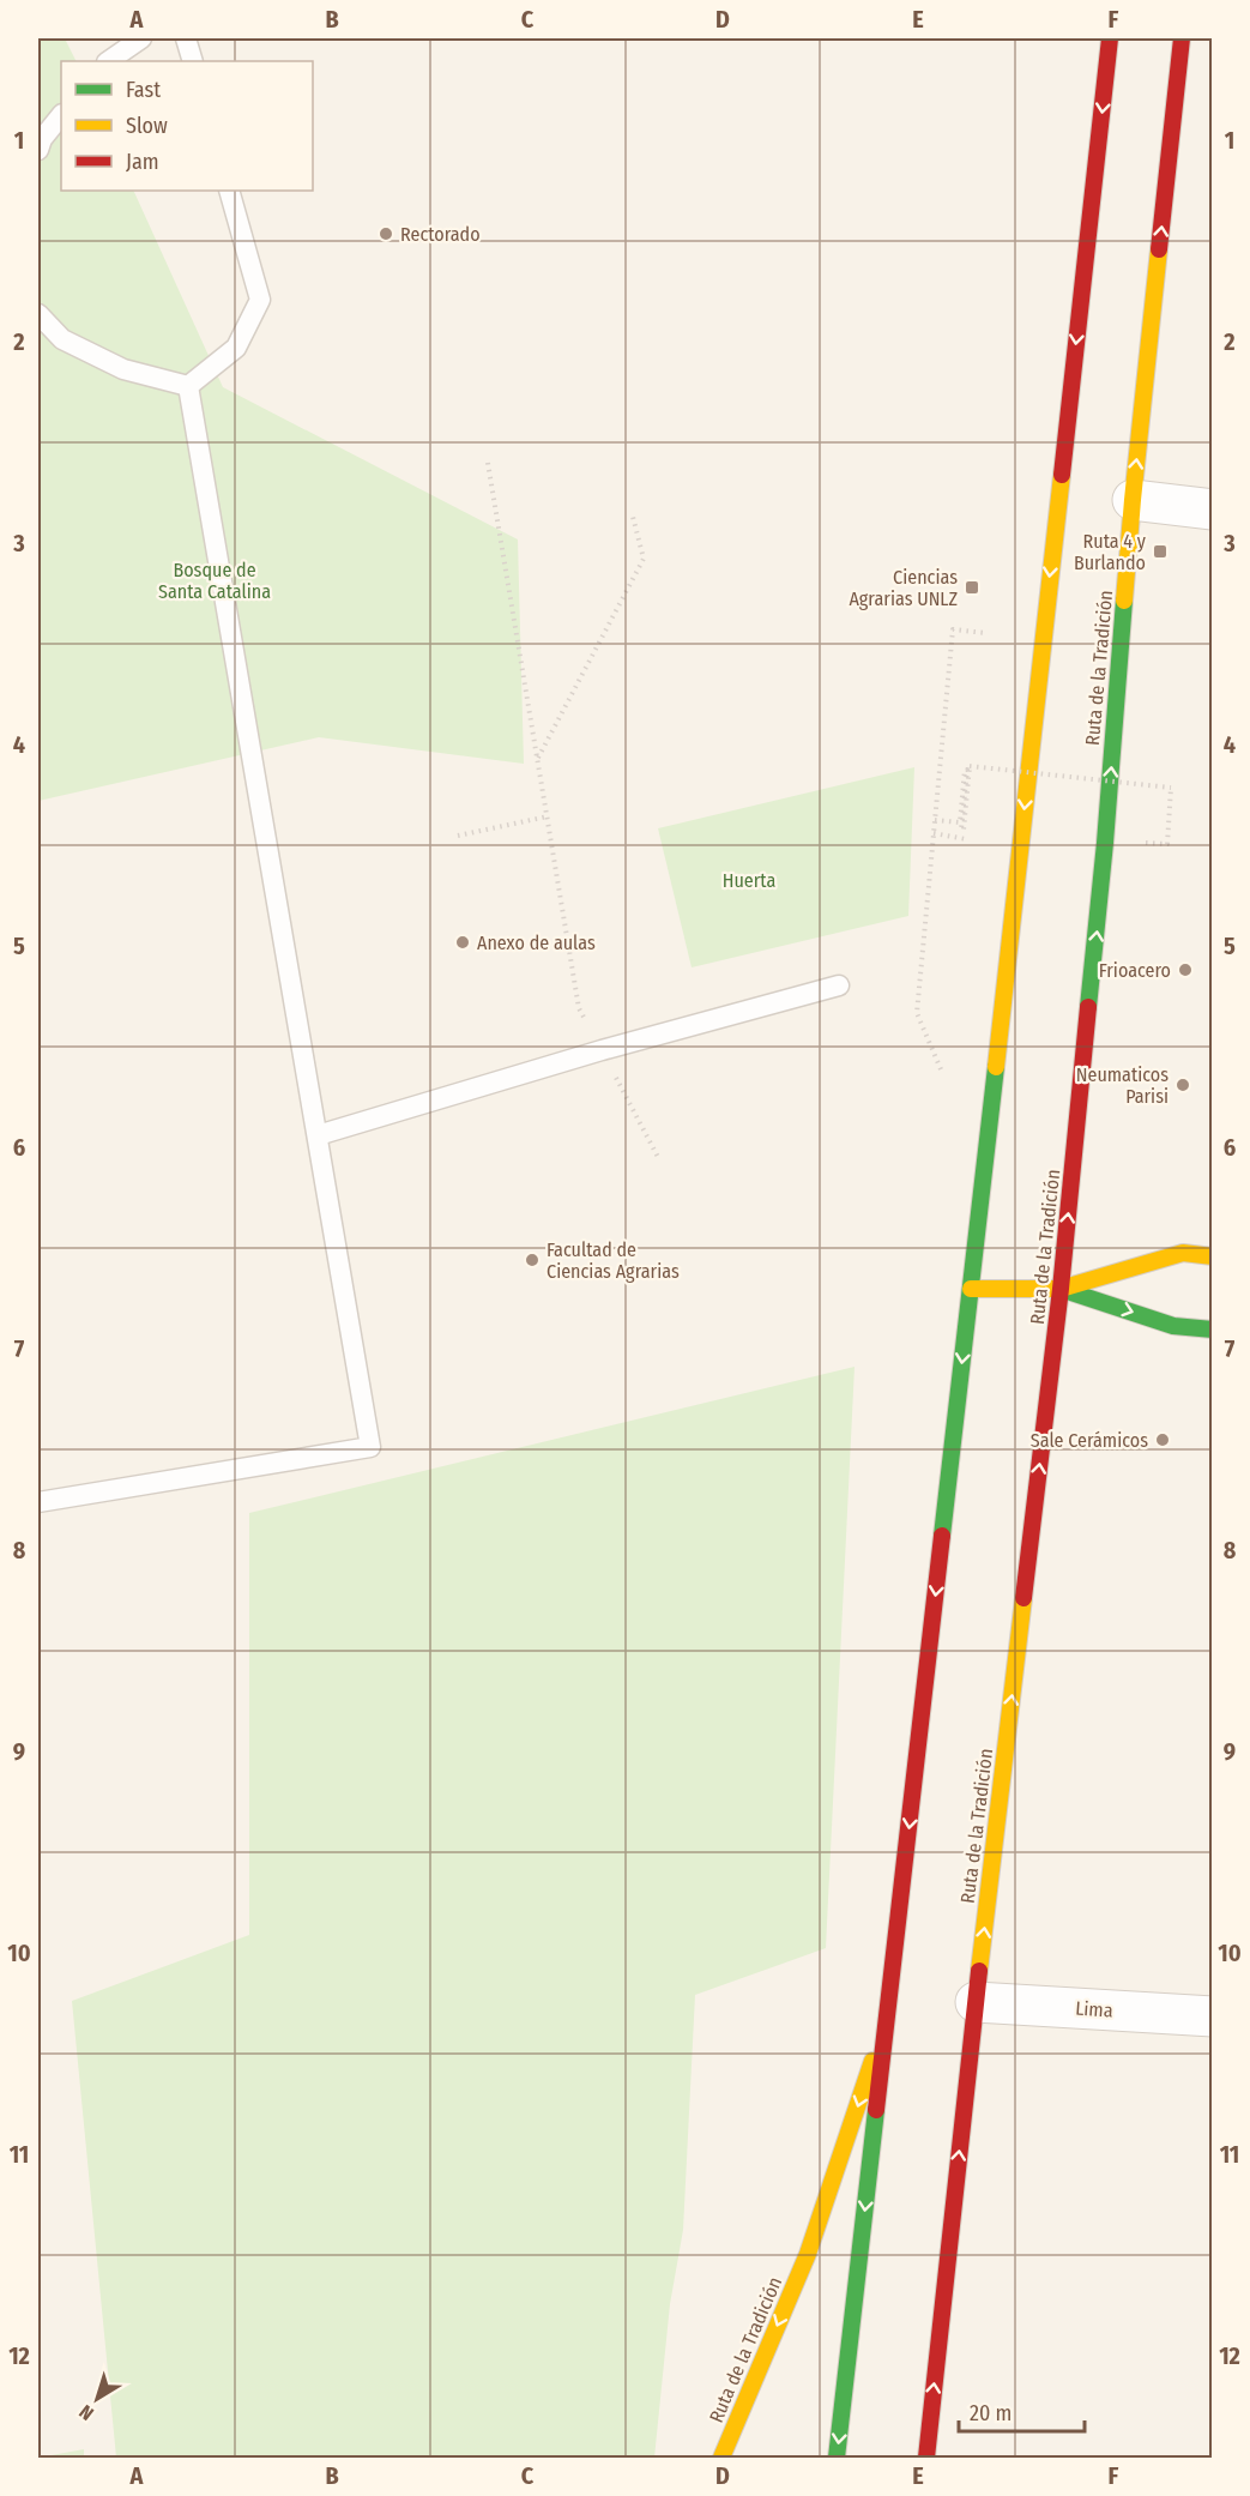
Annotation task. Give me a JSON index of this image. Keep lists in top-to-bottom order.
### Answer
{
  "streets": {
    "main road": ["Ruta de la Tradición"],
    "street": ["Lima"]
  },
  "crossings": [
    ["Ruta de la Tradición", "Lima"]
  ],
  "parks": ["Bosque de Santa Catalina", "Huerta"],
  "places": {
    "other": [
      "Rectorado",
      "Anexo de aulas",
      "Frioacero",
      "Neumaticos Parisi",
      "Facultad de Ciencias Agrarias",
      "Sale Cerámicos"
    ],
    "transit": ["Ruta 4 y Burlando", "Ciencias Agrarias UNLZ"]
  },
  "legend": ["Fast", "Slow", "Jam"],
  "scale_bar": "20 m",
  "north": "bottom left",
  "grid": {
    "columns": [
      "A",
      "B",
      "C",
      "D",
      "E",
      "F"
    ],
    "rows": [
      "1",
      "2",
      "3",
      "4",
      "5",
      "6",
      "7",
      "8",
      "9",
      "10",
      "11",
      "12"
    ]
  }
}
